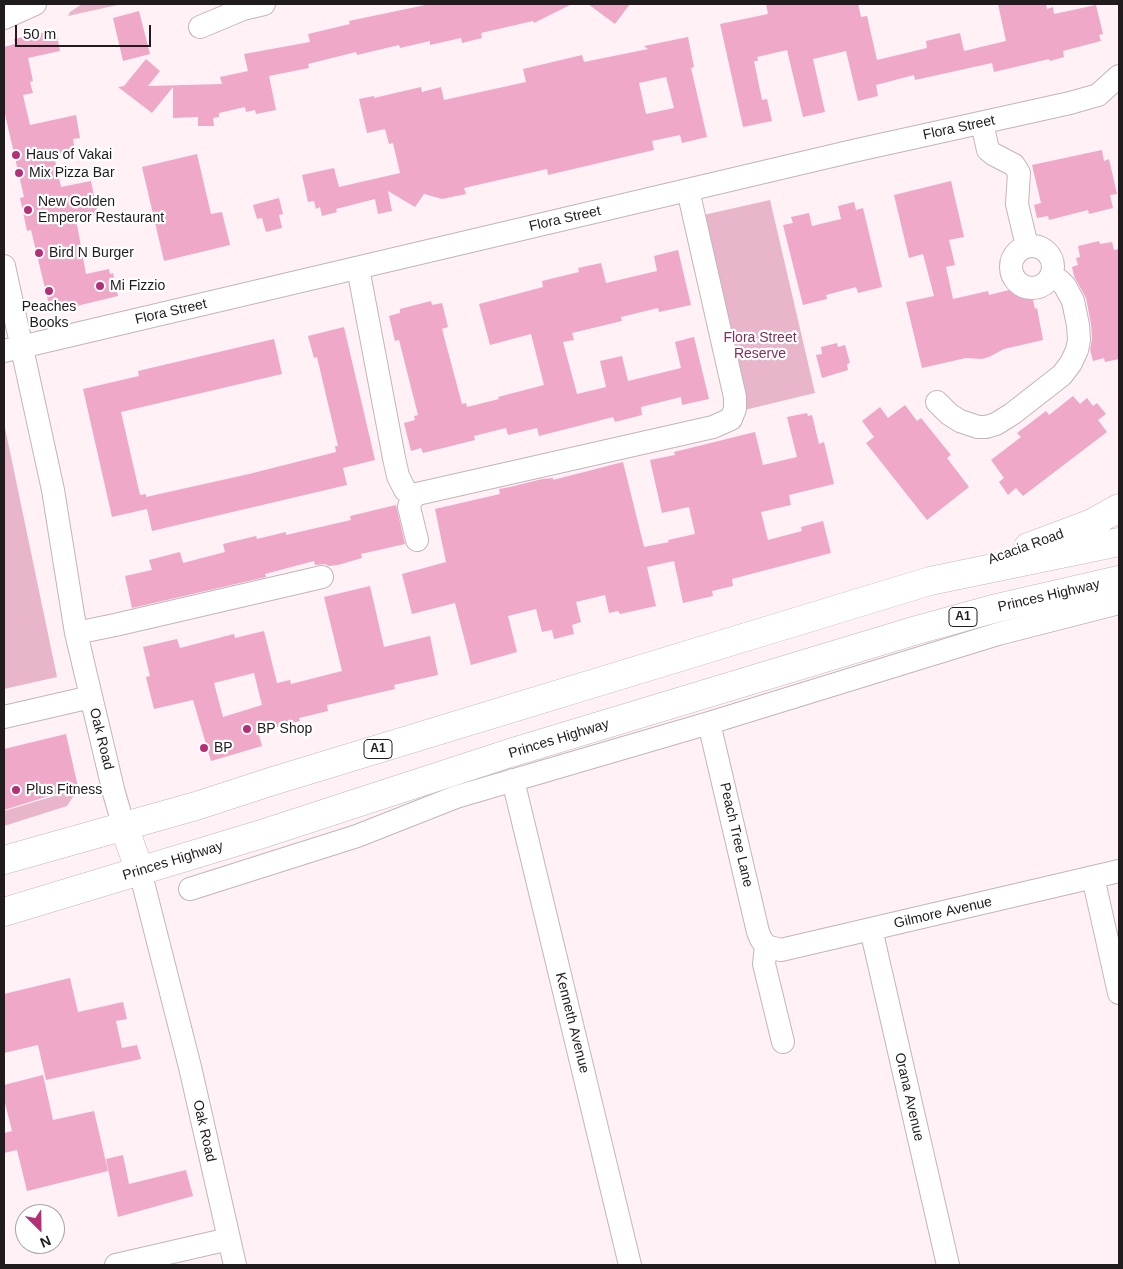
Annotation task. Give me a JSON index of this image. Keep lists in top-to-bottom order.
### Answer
{
  "streets": {
    "highway": [
      "Acacia Road",
      "Princes Highway",
      "A1",
      "Oak Road"
    ],
    "street": [
      "Flora Street",
      "Peach Tree Lane",
      "Gilmore Avenue",
      "Kenneth Avenue",
      "Orana Avenue"
    ]
  },
  "crossings": [
    ["Flora Street", "Oak Road"],
    ["Acacia Road", "A1"],
    ["Princes Highway", "Oak Road"],
    ["Princes Highway", "Peach Tree Lane"],
    ["Princes Highway", "Kenneth Avenue"],
    ["A1", "Oak Road"],
    ["Peach Tree Lane", "Gilmore Avenue"],
    ["Gilmore Avenue", "Orana Avenue"]
  ],
  "parks": ["Flora Street Reserve"],
  "places": [
    "Haus of Vakai",
    "Mix Pizza Bar",
    "New Golden Emperor Restaurant",
    "Bird N Burger",
    "Mi Fizzio",
    "Peaches Books",
    "BP Shop",
    "BP",
    "Plus Fitness"
  ],
  "scale_bar": "50 m",
  "north": "bottom right"
}
